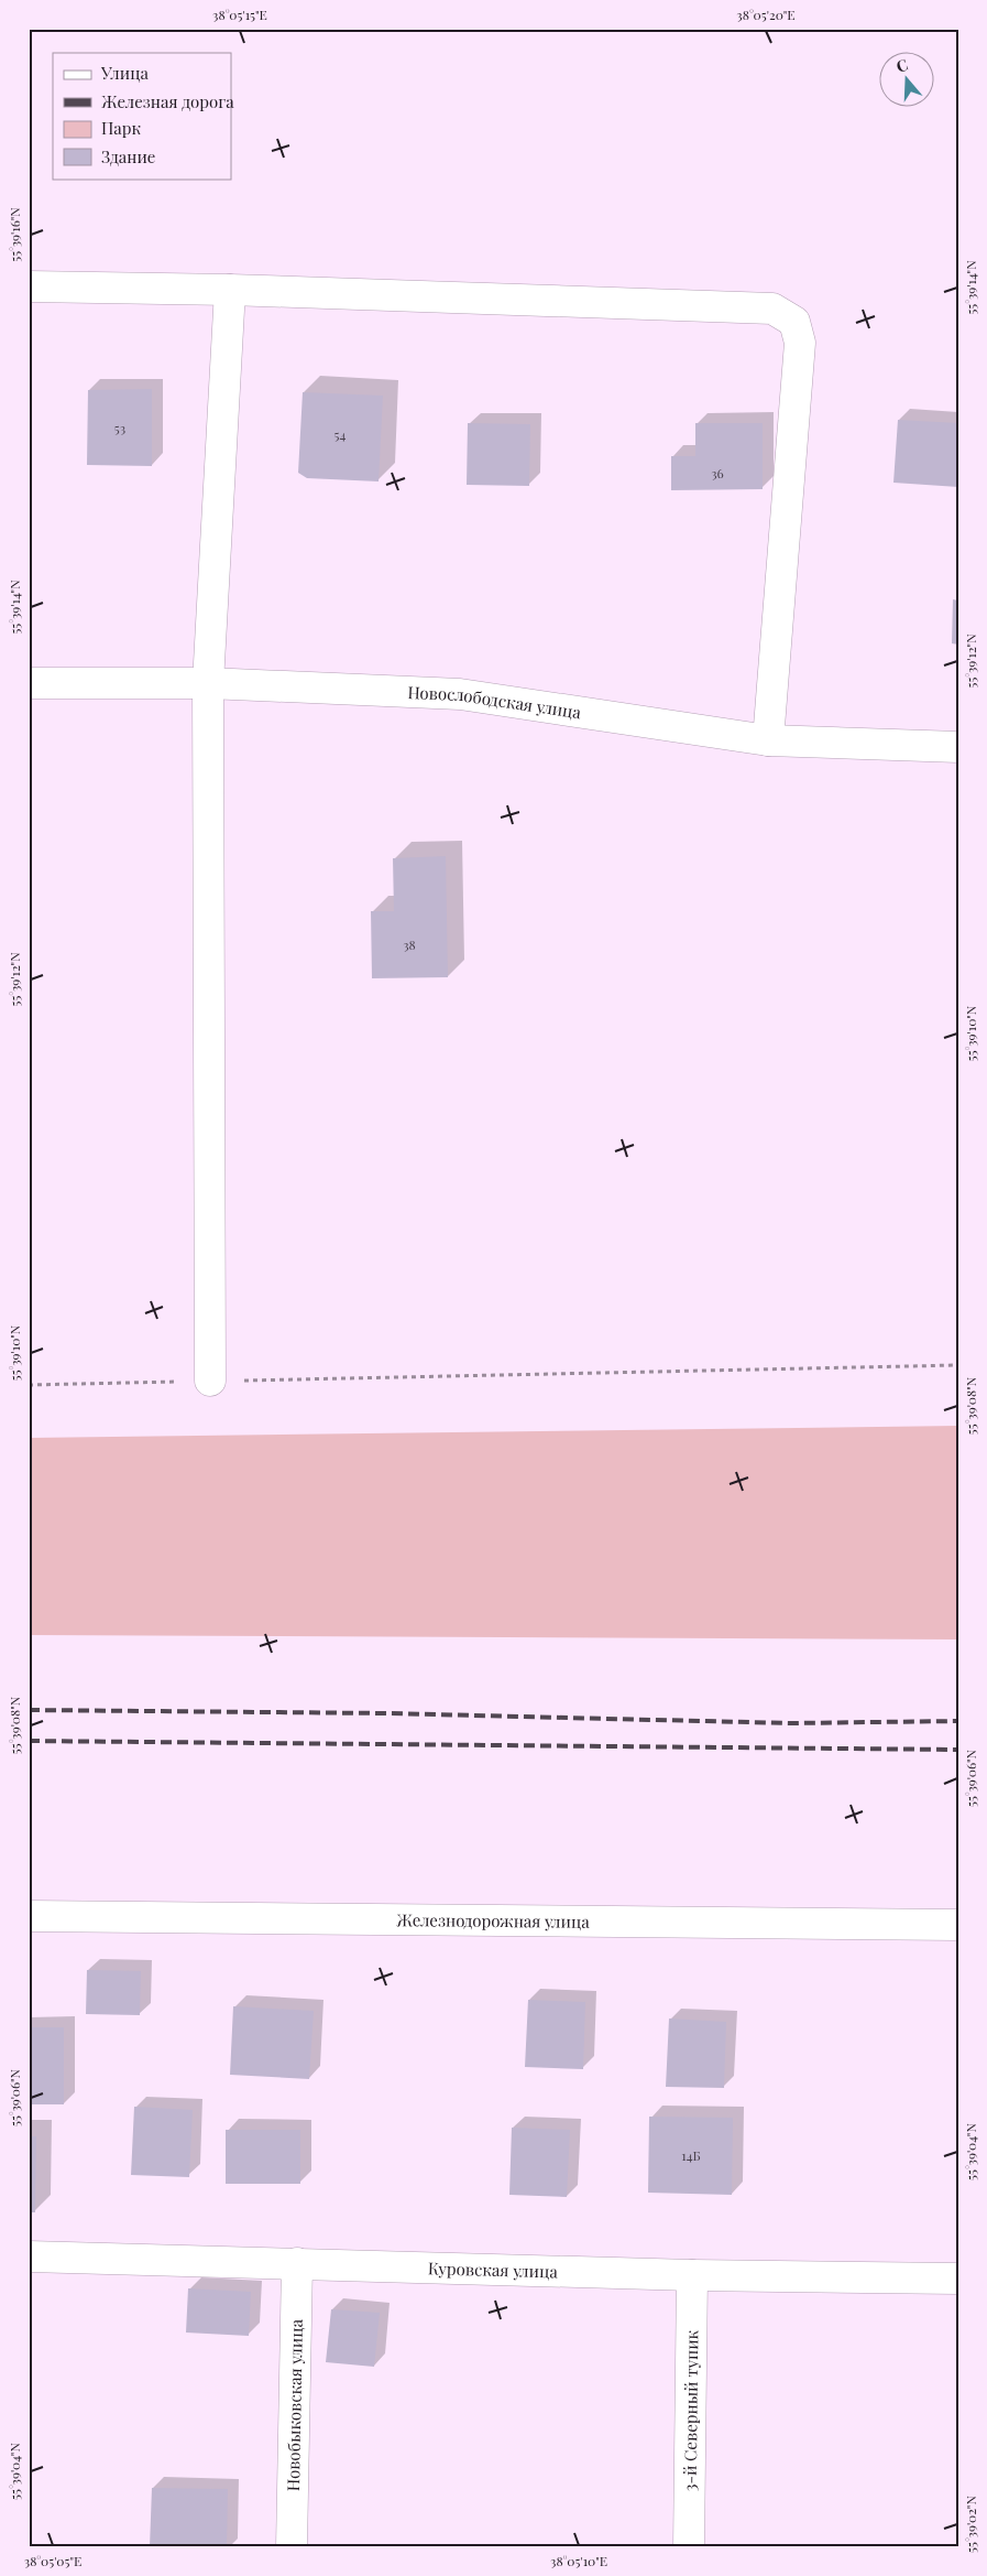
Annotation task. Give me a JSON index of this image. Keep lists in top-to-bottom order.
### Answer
{
  "streets": {
    "street": [
      "Новослободская улица",
      "Железнодорожная улица",
      "Куровская улица",
      "Новобыковская улица",
      "3-й Северный тупик"
    ]
  },
  "crossings": [
    ["Куровская улица", "Новобыковская улица"],
    ["Куровская улица", "3-й Северный тупик"]
  ],
  "house_numbers": [
    "53",
    "54",
    "36",
    "38",
    "14Б"
  ],
  "legend": [
    "Улица",
    "Железная дорога",
    "Парк",
    "Здание"
  ],
  "north": "top",
  "coordinates": [
    "38°05'15\"E",
    "38°05'20\"E",
    "55°39'16\"N",
    "55°39'14\"N",
    "55°39'12\"N",
    "55°39'10\"N",
    "55°39'08\"N",
    "55°39'06\"N",
    "55°39'04\"N",
    "55°39'02\"N",
    "38°05'05\"E",
    "38°05'10\"E"
  ]
}
